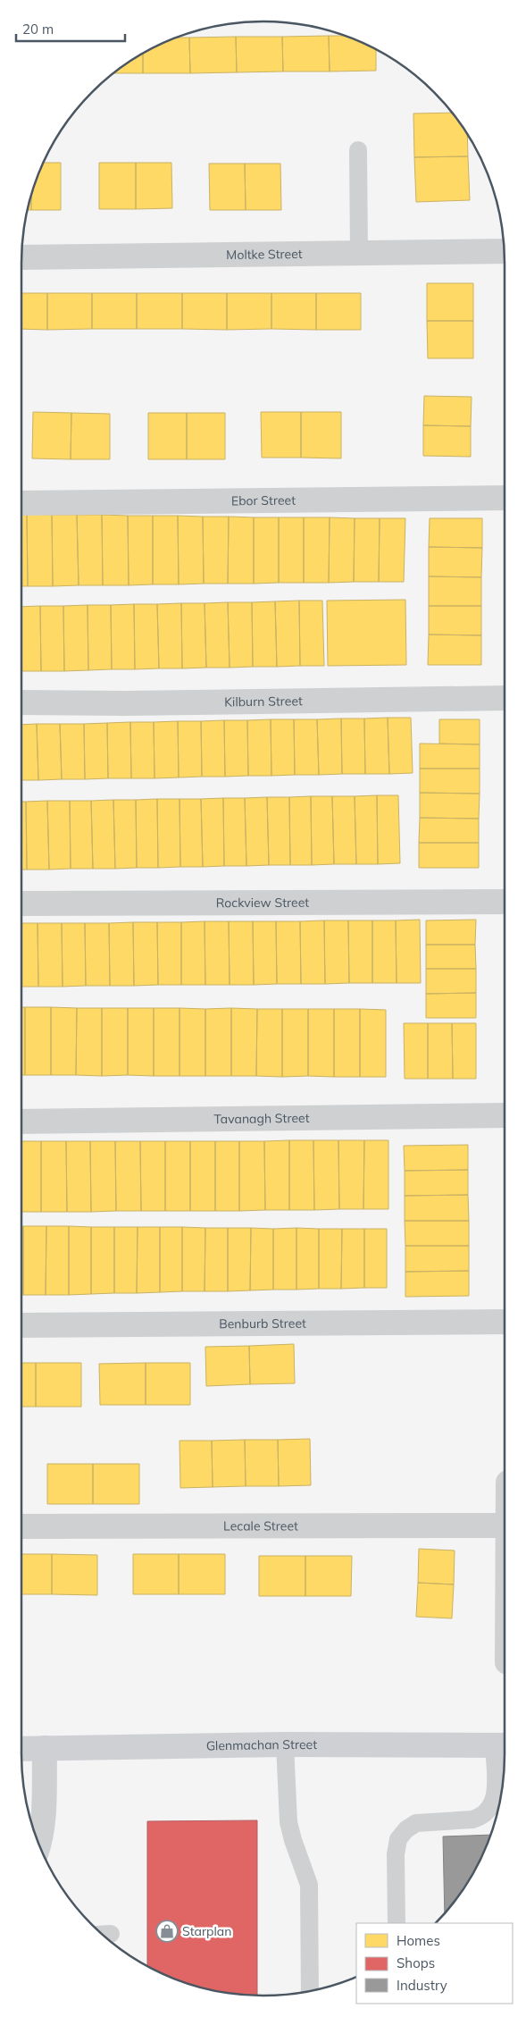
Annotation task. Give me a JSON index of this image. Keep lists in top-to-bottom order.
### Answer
{
  "streets": {
    "street": [
      "Moltke Street",
      "Ebor Street",
      "Kilburn Street",
      "Rockview Street",
      "Tavanagh Street",
      "Benburb Street",
      "Lecale Street",
      "Glenmachan Street"
    ]
  },
  "places": {
    "shop": ["Starplan"]
  },
  "legend": ["Homes", "Shops", "Industry"],
  "scale_bar": "20 m"
}
